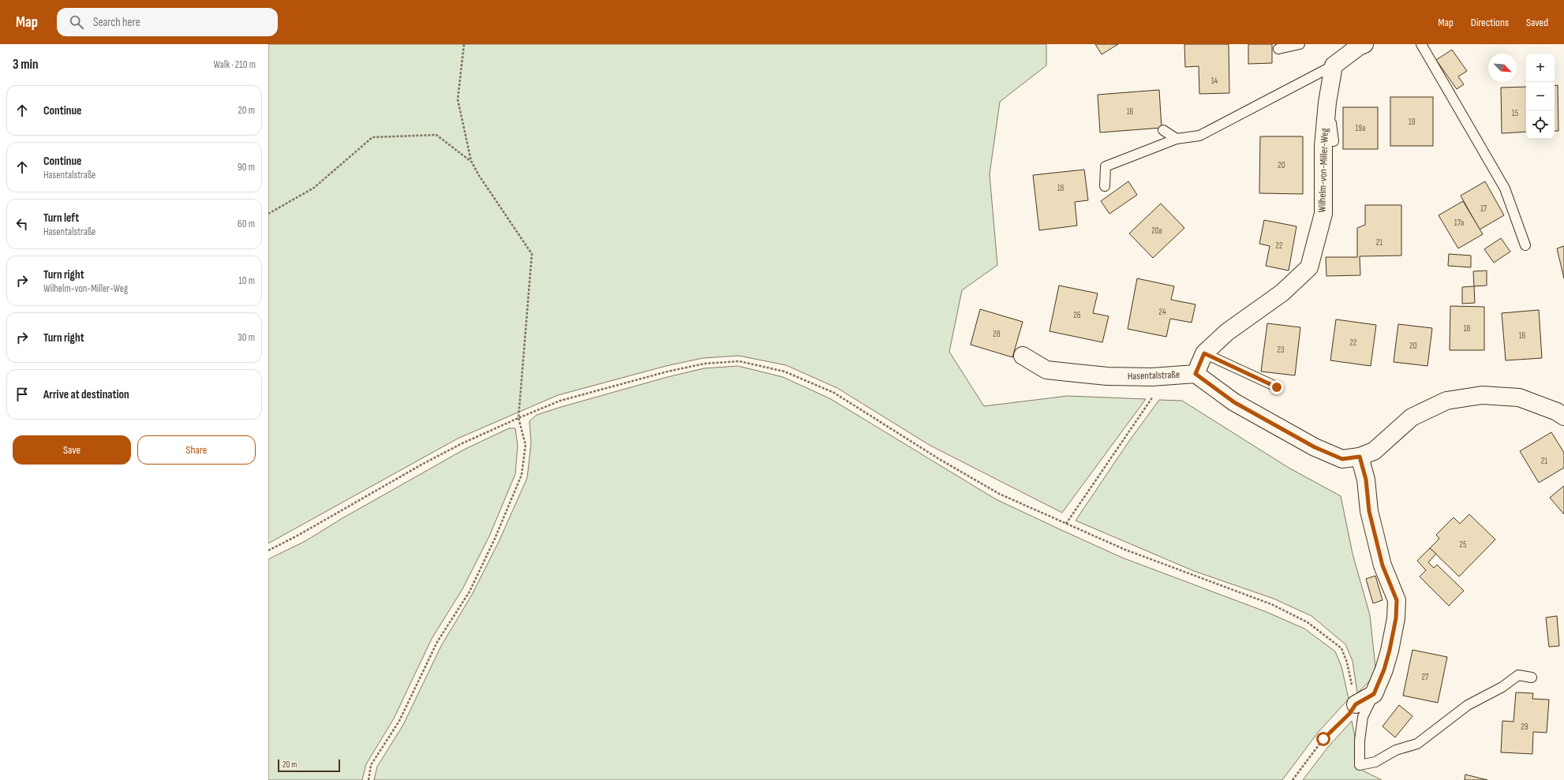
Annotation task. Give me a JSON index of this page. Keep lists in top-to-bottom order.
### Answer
{
  "streets": {
    "street": ["Wilhelm-von-Miller-Weg", "Hasentalstraße"]
  },
  "crossings": [
    ["Wilhelm-von-Miller-Weg", "Hasentalstraße"]
  ],
  "house_numbers": [
    "14",
    "16",
    "15",
    "19",
    "19a",
    "20",
    "18",
    "17",
    "17a",
    "20a",
    "21",
    "22",
    "24",
    "26",
    "18",
    "28",
    "16",
    "22",
    "20",
    "23",
    "21",
    "25",
    "27",
    "29"
  ],
  "scale_bar": "20 m",
  "north": "bottom right",
  "page": {
    "header": "Map",
    "search": "Search here",
    "nav": ["Map", "Directions", "Saved"],
    "heading": ["3 min", "Walk · 210 m"],
    "map_buttons": ["+", "−"],
    "list": [
      ["Continue", "20 m"],
      ["Continue", "Hasentalstraße", "90 m"],
      ["Turn left", "Hasentalstraße", "60 m"],
      ["Turn right", "Wilhelm-von-Miller-Weg", "10 m"],
      ["Turn right", "30 m"],
      "Arrive at destination"
    ],
    "buttons": ["Save", "Share"],
    "scale": "20 m"
  }
}
